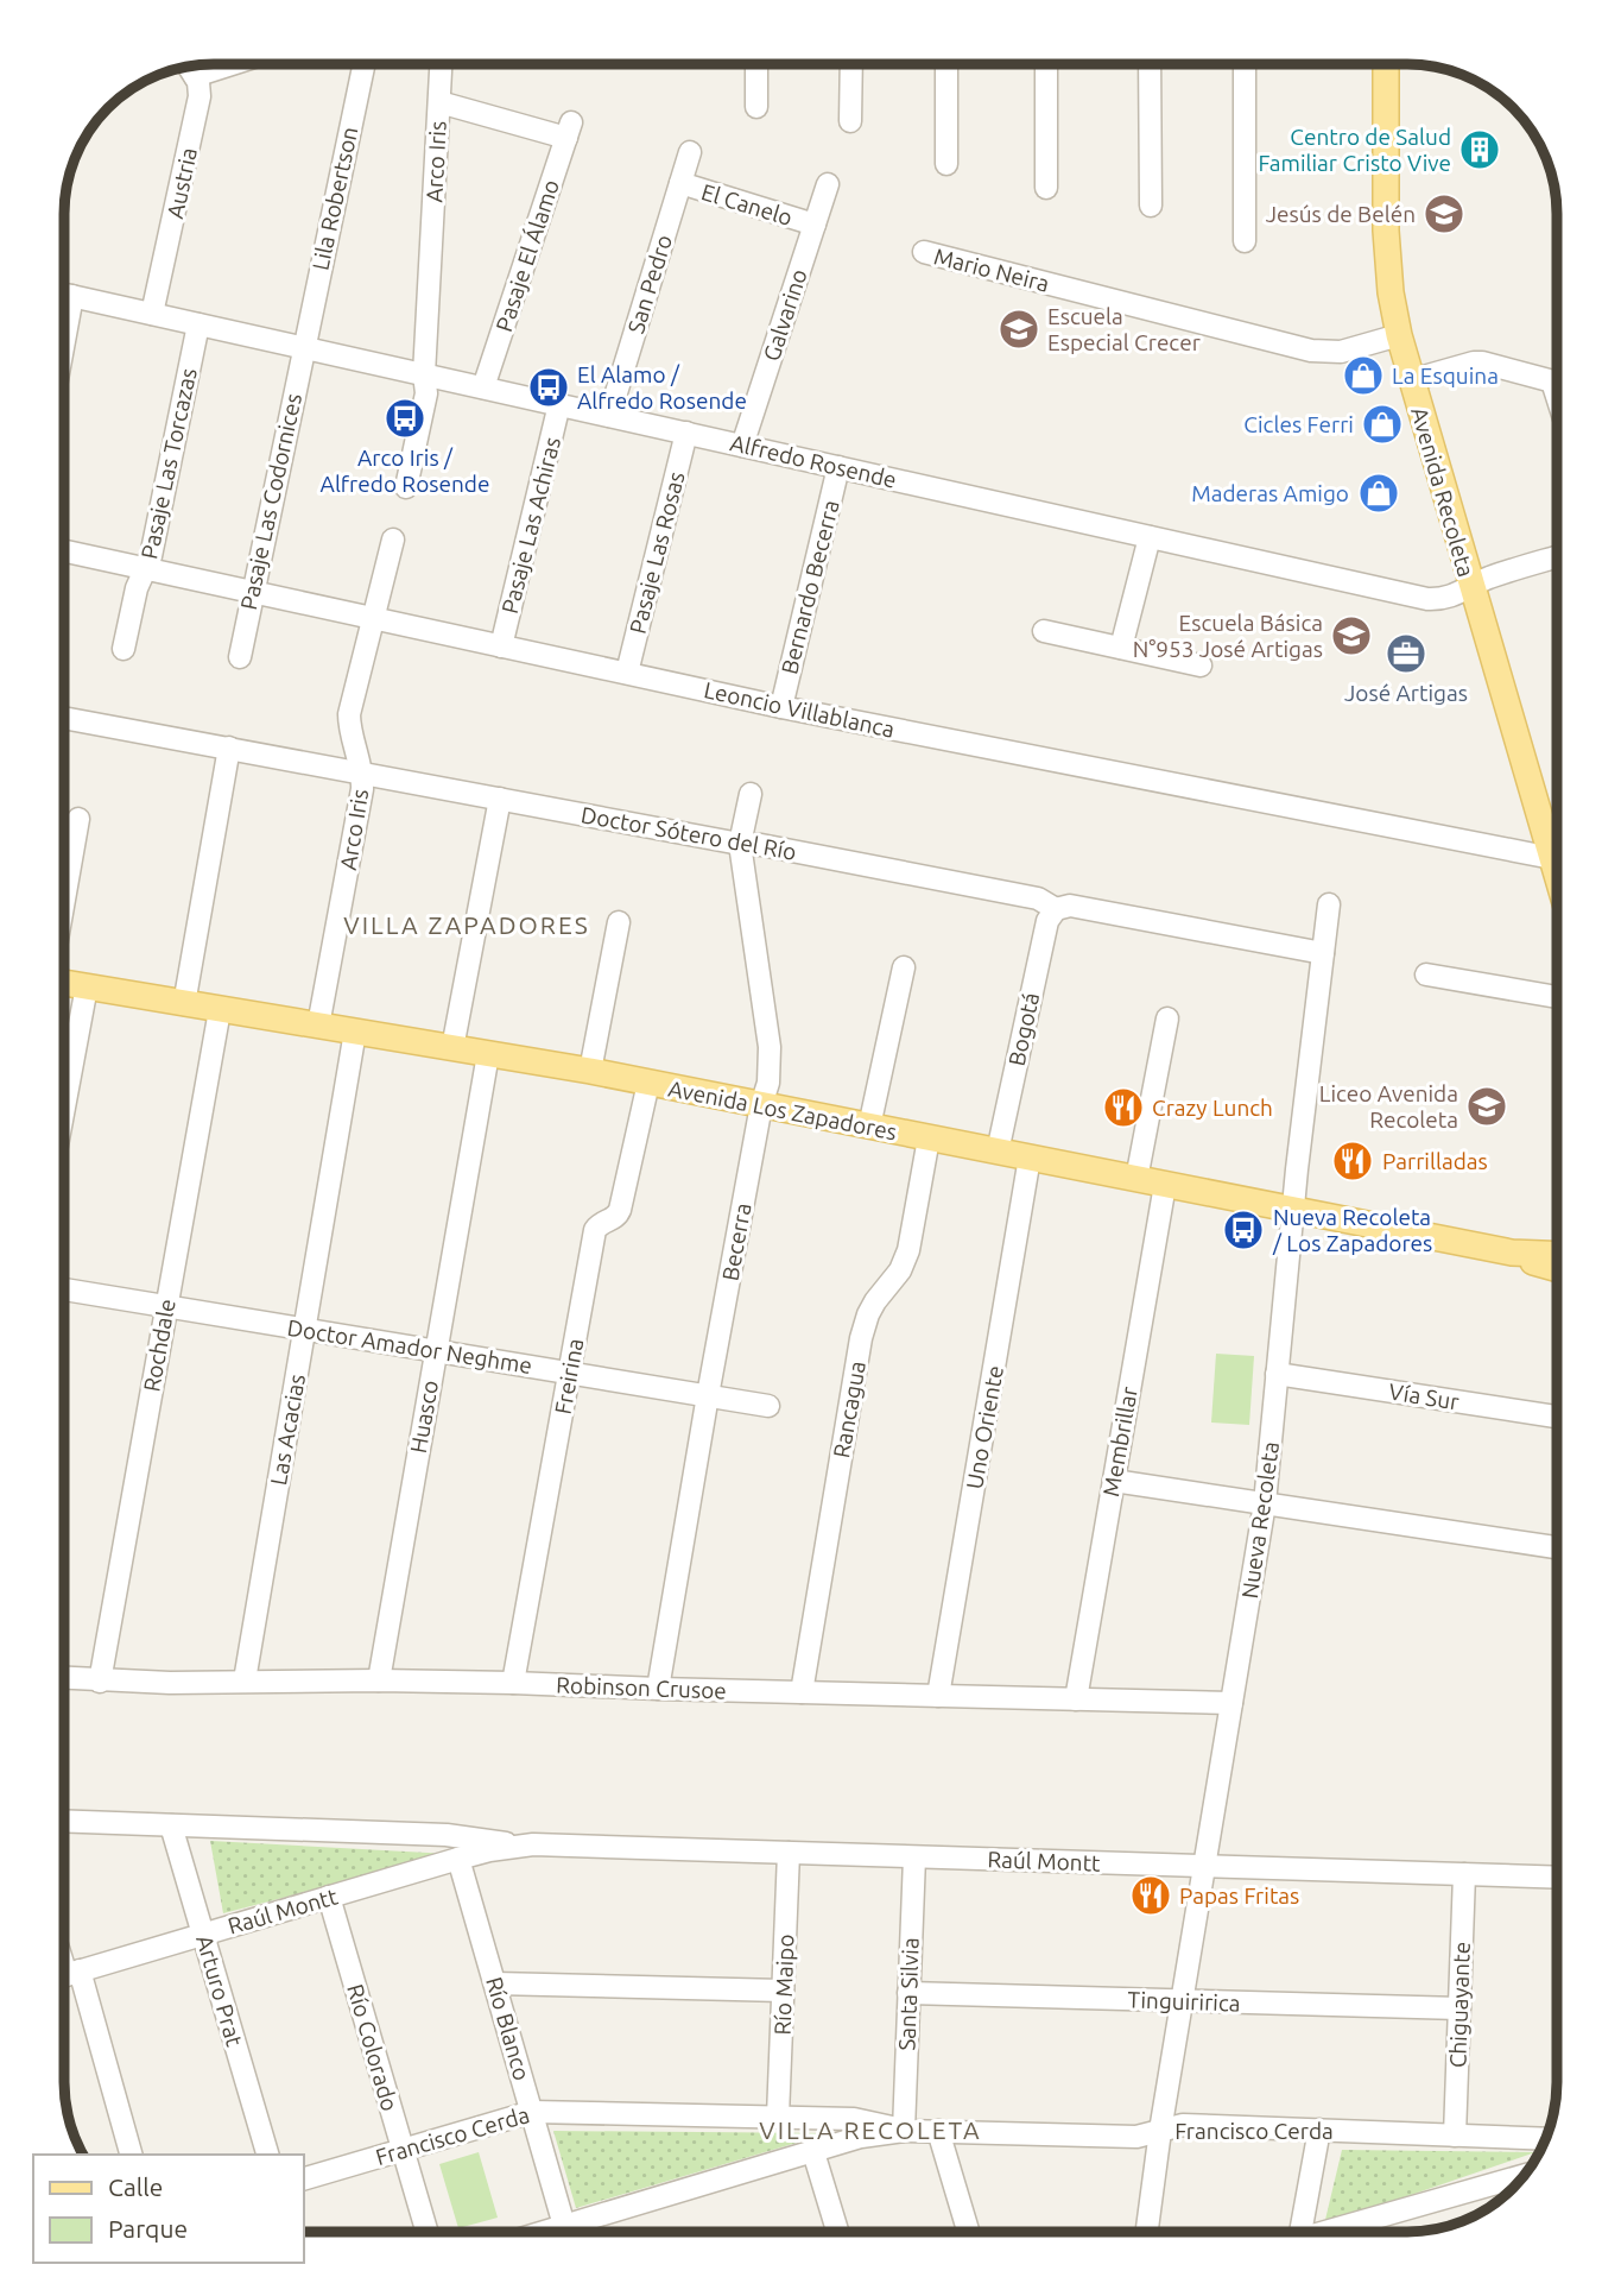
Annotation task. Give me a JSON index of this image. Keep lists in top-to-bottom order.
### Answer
{
  "streets": {
    "main road": ["Avenida Recoleta", "Avenida Los Zapadores"],
    "street": [
      "Arco Iris",
      "Austria",
      "Lila Robertson",
      "El Canelo",
      "Pasaje El Álamo",
      "Mario Neira",
      "San Pedro",
      "Galvarino",
      "Alfredo Rosende",
      "Pasaje Las Torcazas",
      "Pasaje Las Codornices",
      "Pasaje Las Achiras",
      "Pasaje Las Rosas",
      "Bernardo Becerra",
      "Leoncio Villablanca",
      "Doctor Sótero del Río",
      "Bogotá",
      "Becerra",
      "Rochdale",
      "Doctor Amador Neghme",
      "Freirina",
      "Vía Sur",
      "Rancagua",
      "Huasco",
      "Uno Oriente",
      "Las Acacias",
      "Membrillar",
      "Nueva Recoleta",
      "Robinson Crusoe",
      "Raúl Montt",
      "Río Maipo",
      "Arturo Prat",
      "Santa Silvia",
      "Tinguiririca",
      "Chiguayante",
      "Río Blanco",
      "Río Colorado",
      "Francisco Cerda"
    ]
  },
  "crossings": [
    ["Arco Iris", "Pasaje El Álamo"],
    ["Arco Iris", "Alfredo Rosende"],
    ["Arco Iris", "Leoncio Villablanca"],
    ["Arco Iris", "Doctor Sótero del Río"],
    ["Arco Iris", "Avenida Los Zapadores"],
    ["Austria", "Alfredo Rosende"],
    ["Lila Robertson", "Alfredo Rosende"],
    ["Lila Robertson", "Pasaje Las Codornices"],
    ["El Canelo", "San Pedro"],
    ["El Canelo", "Galvarino"],
    ["Pasaje El Álamo", "Alfredo Rosende"],
    ["Mario Neira", "Avenida Recoleta"],
    ["San Pedro", "Alfredo Rosende"],
    ["Galvarino", "Alfredo Rosende"],
    ["Alfredo Rosende", "Pasaje Las Torcazas"],
    ["Alfredo Rosende", "Avenida Recoleta"],
    ["Alfredo Rosende", "Pasaje Las Codornices"],
    ["Alfredo Rosende", "Pasaje Las Achiras"],
    ["Alfredo Rosende", "Pasaje Las Rosas"],
    ["Alfredo Rosende", "Bernardo Becerra"],
    ["Pasaje Las Torcazas", "Leoncio Villablanca"],
    ["Avenida Recoleta", "Leoncio Villablanca"],
    ["Pasaje Las Codornices", "Leoncio Villablanca"],
    ["Pasaje Las Achiras", "Leoncio Villablanca"],
    ["Pasaje Las Rosas", "Leoncio Villablanca"],
    ["Bernardo Becerra", "Leoncio Villablanca"],
    ["Doctor Sótero del Río", "Bogotá"],
    ["Doctor Sótero del Río", "Becerra"],
    ["Doctor Sótero del Río", "Nueva Recoleta"],
    ["Bogotá", "Avenida Los Zapadores"],
    ["Avenida Los Zapadores", "Becerra"],
    ["Avenida Los Zapadores", "Rochdale"],
    ["Avenida Los Zapadores", "Freirina"],
    ["Avenida Los Zapadores", "Rancagua"],
    ["Avenida Los Zapadores", "Huasco"],
    ["Avenida Los Zapadores", "Uno Oriente"],
    ["Avenida Los Zapadores", "Las Acacias"],
    ["Avenida Los Zapadores", "Membrillar"],
    ["Avenida Los Zapadores", "Nueva Recoleta"],
    ["Becerra", "Doctor Amador Neghme"],
    ["Becerra", "Robinson Crusoe"],
    ["Rochdale", "Doctor Amador Neghme"],
    ["Rochdale", "Robinson Crusoe"],
    ["Doctor Amador Neghme", "Freirina"],
    ["Doctor Amador Neghme", "Huasco"],
    ["Doctor Amador Neghme", "Las Acacias"],
    ["Freirina", "Robinson Crusoe"],
    ["Vía Sur", "Nueva Recoleta"],
    ["Rancagua", "Robinson Crusoe"],
    ["Huasco", "Robinson Crusoe"],
    ["Uno Oriente", "Robinson Crusoe"],
    ["Las Acacias", "Robinson Crusoe"],
    ["Membrillar", "Robinson Crusoe"],
    ["Nueva Recoleta", "Robinson Crusoe"],
    ["Nueva Recoleta", "Raúl Montt"],
    ["Nueva Recoleta", "Tinguiririca"],
    ["Nueva Recoleta", "Francisco Cerda"],
    ["Raúl Montt", "Río Maipo"],
    ["Raúl Montt", "Arturo Prat"],
    ["Raúl Montt", "Santa Silvia"],
    ["Raúl Montt", "Chiguayante"],
    ["Raúl Montt", "Río Blanco"],
    ["Raúl Montt", "Río Colorado"],
    ["Río Maipo", "Francisco Cerda"],
    ["Santa Silvia", "Tinguiririca"],
    ["Santa Silvia", "Francisco Cerda"],
    ["Tinguiririca", "Chiguayante"],
    ["Chiguayante", "Francisco Cerda"],
    ["Río Blanco", "Francisco Cerda"],
    ["Río Colorado", "Francisco Cerda"]
  ],
  "districts": ["VILLA ZAPADORES", "VILLA RECOLETA"],
  "places": {
    "building": ["Centro de Salud Familiar Cristo Vive"],
    "school or university": [
      "Jesús de Belén",
      "Escuela Especial Crecer",
      "Escuela Básica N°953 José Artigas",
      "Liceo Avenida Recoleta"
    ],
    "shop": ["La Esquina", "Cicles Ferri", "Maderas Amigo"],
    "bus stop": ["El Alamo / Alfredo Rosende", "Arco Iris / Alfredo Rosende", "Nueva Recoleta / Los Zapadores"],
    "office": ["José Artigas"],
    "restaurant": ["Crazy Lunch", "Parrilladas", "Papas Fritas"]
  },
  "legend": ["Calle", "Parque"]
}
